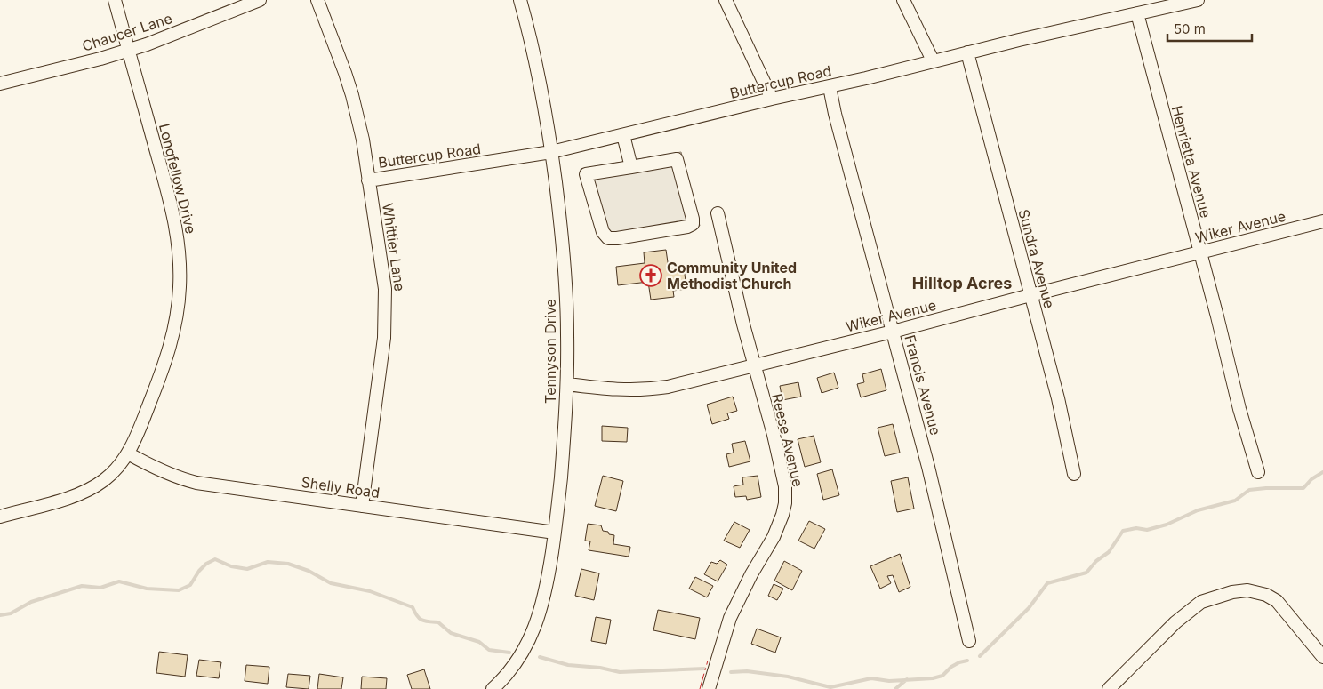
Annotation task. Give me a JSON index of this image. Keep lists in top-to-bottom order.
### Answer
{
  "streets": {
    "street": [
      "Chaucer Lane",
      "Buttercup Road",
      "Henrietta Avenue",
      "Longfellow Drive",
      "Wiker Avenue",
      "Whittier Lane",
      "Sundra Avenue",
      "Tennyson Drive",
      "Francis Avenue",
      "Reese Avenue",
      "Shelly Road"
    ]
  },
  "crossings": [
    ["Chaucer Lane", "Longfellow Drive"],
    ["Buttercup Road", "Henrietta Avenue"],
    ["Buttercup Road", "Whittier Lane"],
    ["Buttercup Road", "Sundra Avenue"],
    ["Buttercup Road", "Tennyson Drive"],
    ["Buttercup Road", "Francis Avenue"],
    ["Henrietta Avenue", "Wiker Avenue"],
    ["Longfellow Drive", "Shelly Road"],
    ["Wiker Avenue", "Sundra Avenue"],
    ["Wiker Avenue", "Tennyson Drive"],
    ["Wiker Avenue", "Francis Avenue"],
    ["Wiker Avenue", "Reese Avenue"],
    ["Whittier Lane", "Shelly Road"],
    ["Tennyson Drive", "Shelly Road"]
  ],
  "districts": ["Hilltop Acres"],
  "places": {
    "church": ["Community United Methodist Church"]
  },
  "scale_bar": "50 m"
}
